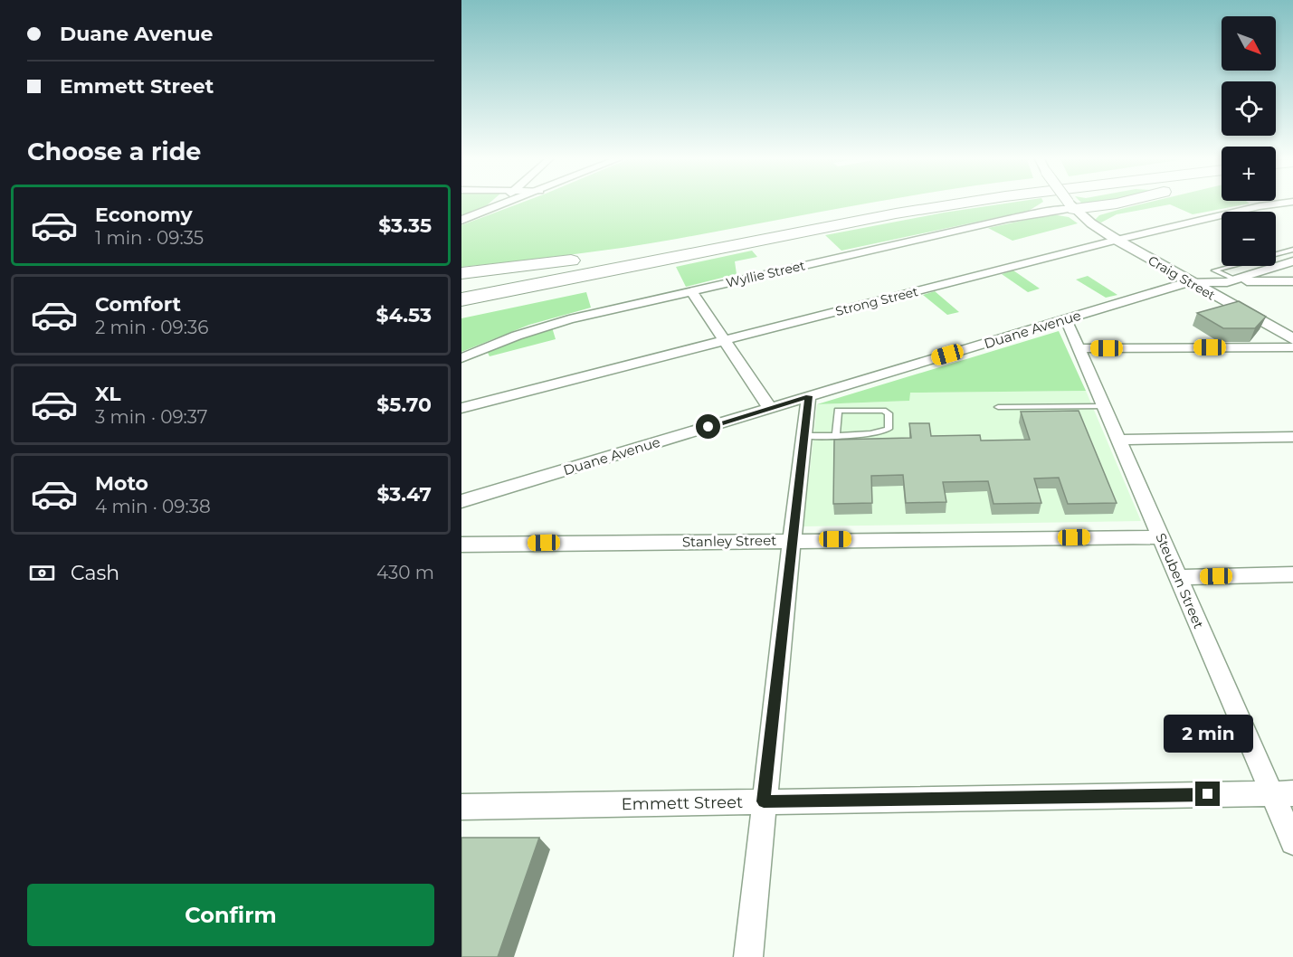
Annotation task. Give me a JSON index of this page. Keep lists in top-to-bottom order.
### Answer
{
  "streets": {
    "street": [
      "Wyllie Street",
      "Craig Street",
      "Strong Street",
      "Duane Avenue",
      "Stanley Street",
      "Steuben Street",
      "Emmett Street"
    ]
  },
  "crossings": [
    ["Wyllie Street", "Craig Street"],
    ["Craig Street", "Strong Street"],
    ["Craig Street", "Duane Avenue"],
    ["Duane Avenue", "Steuben Street"],
    ["Stanley Street", "Steuben Street"],
    ["Steuben Street", "Emmett Street"]
  ],
  "north": "bottom right",
  "page": {
    "banner": ["Duane Avenue", "Emmett Street"],
    "map_buttons": ["+", "−"],
    "heading": "Choose a ride",
    "list": [
      {
        "name": "Economy",
        "note": "1 min · 09:35",
        "value": "$3.35"
      },
      {
        "name": "Comfort",
        "note": "2 min · 09:36",
        "value": "$4.53"
      },
      {
        "name": "XL",
        "note": "3 min · 09:37",
        "value": "$5.70"
      },
      {
        "name": "Moto",
        "note": "4 min · 09:38",
        "value": "$3.47"
      }
    ],
    "pay": ["Cash", "430 m"],
    "bubble": "2 min",
    "buttons": "Confirm"
  }
}
